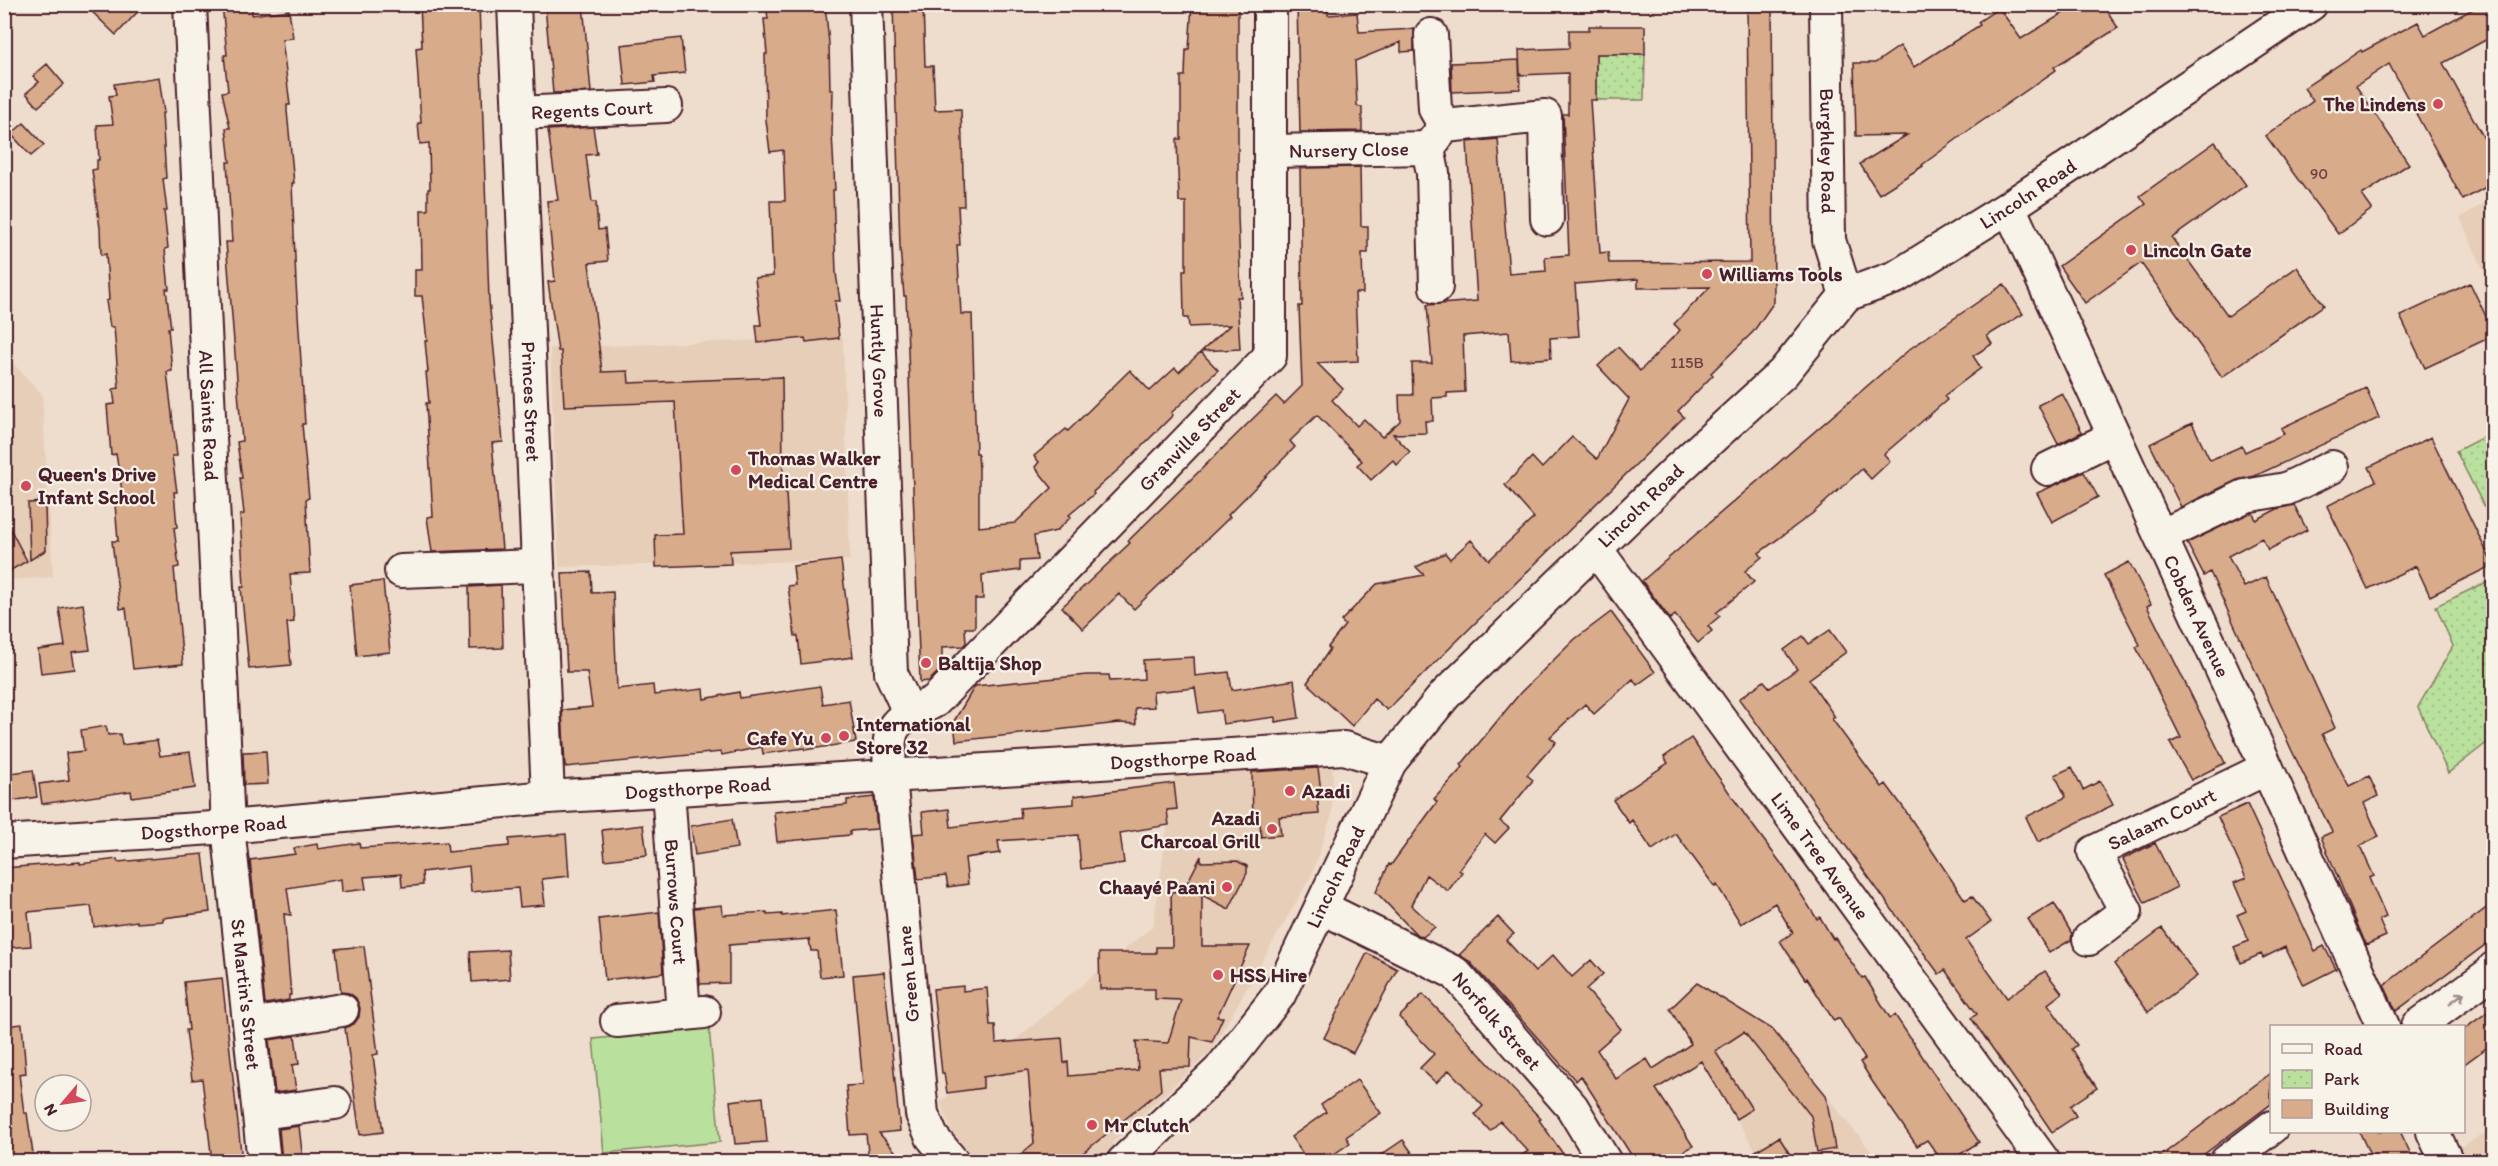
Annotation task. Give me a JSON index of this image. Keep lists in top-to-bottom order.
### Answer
{
  "streets": {
    "street": [
      "Regents Court",
      "Nursery Close",
      "Burghley Road",
      "Lincoln Road",
      "Huntly Grove",
      "Princes Street",
      "All Saints Road",
      "Granville Street",
      "Cobden Avenue",
      "Dogsthorpe Road",
      "Salaam Court",
      "Lime Tree Avenue",
      "Burrows Court",
      "Green Lane",
      "St Martin's Street",
      "Norfolk Street"
    ]
  },
  "crossings": [
    ["Regents Court", "Princes Street"],
    ["Nursery Close", "Granville Street"],
    ["Burghley Road", "Lincoln Road"],
    ["Lincoln Road", "Cobden Avenue"],
    ["Lincoln Road", "Dogsthorpe Road"],
    ["Lincoln Road", "Lime Tree Avenue"],
    ["Lincoln Road", "Norfolk Street"],
    ["Huntly Grove", "Granville Street"],
    ["Princes Street", "Dogsthorpe Road"],
    ["All Saints Road", "Dogsthorpe Road"],
    ["All Saints Road", "St Martin's Street"],
    ["Granville Street", "Dogsthorpe Road"],
    ["Granville Street", "Green Lane"],
    ["Cobden Avenue", "Salaam Court"],
    ["Dogsthorpe Road", "Burrows Court"],
    ["Dogsthorpe Road", "Green Lane"],
    ["Dogsthorpe Road", "St Martin's Street"]
  ],
  "places": [
    "The Lindens",
    "Lincoln Gate",
    "Williams Tools",
    "Thomas Walker Medical Centre",
    "Queen's Drive Infant School",
    "Baltija Shop",
    "International Store 32",
    "Cafe Yu",
    "Azadi",
    "Azadi Charcoal Grill",
    "Chaayé Paani",
    "HSS Hire",
    "Mr Clutch"
  ],
  "house_numbers": ["90", "115B"],
  "legend": ["Road", "Park", "Building"],
  "north": "bottom left"
}
